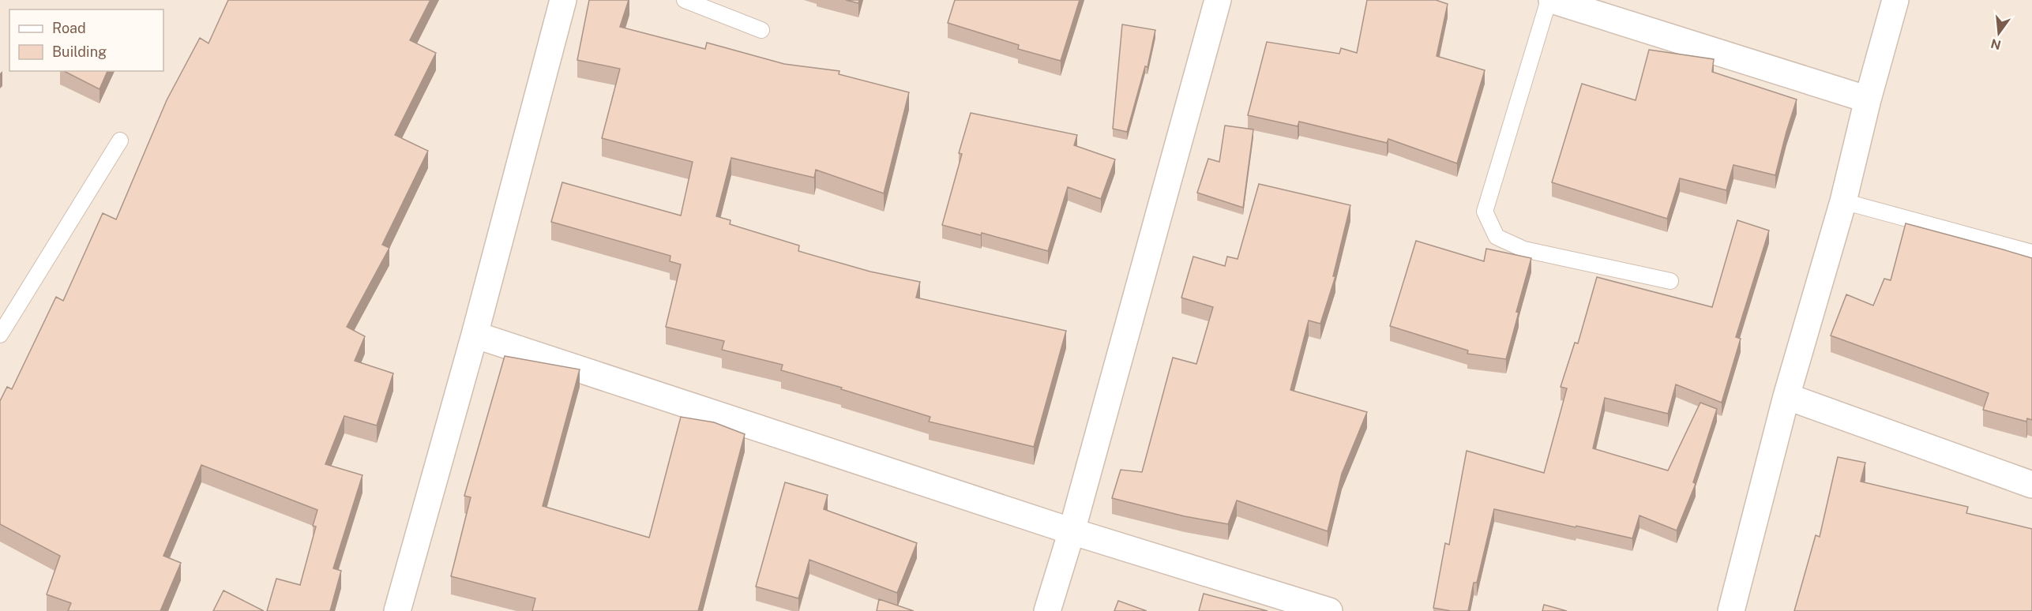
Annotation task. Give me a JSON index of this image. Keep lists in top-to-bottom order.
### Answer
{
  "legend": ["Road", "Building"],
  "north": "bottom"
}
